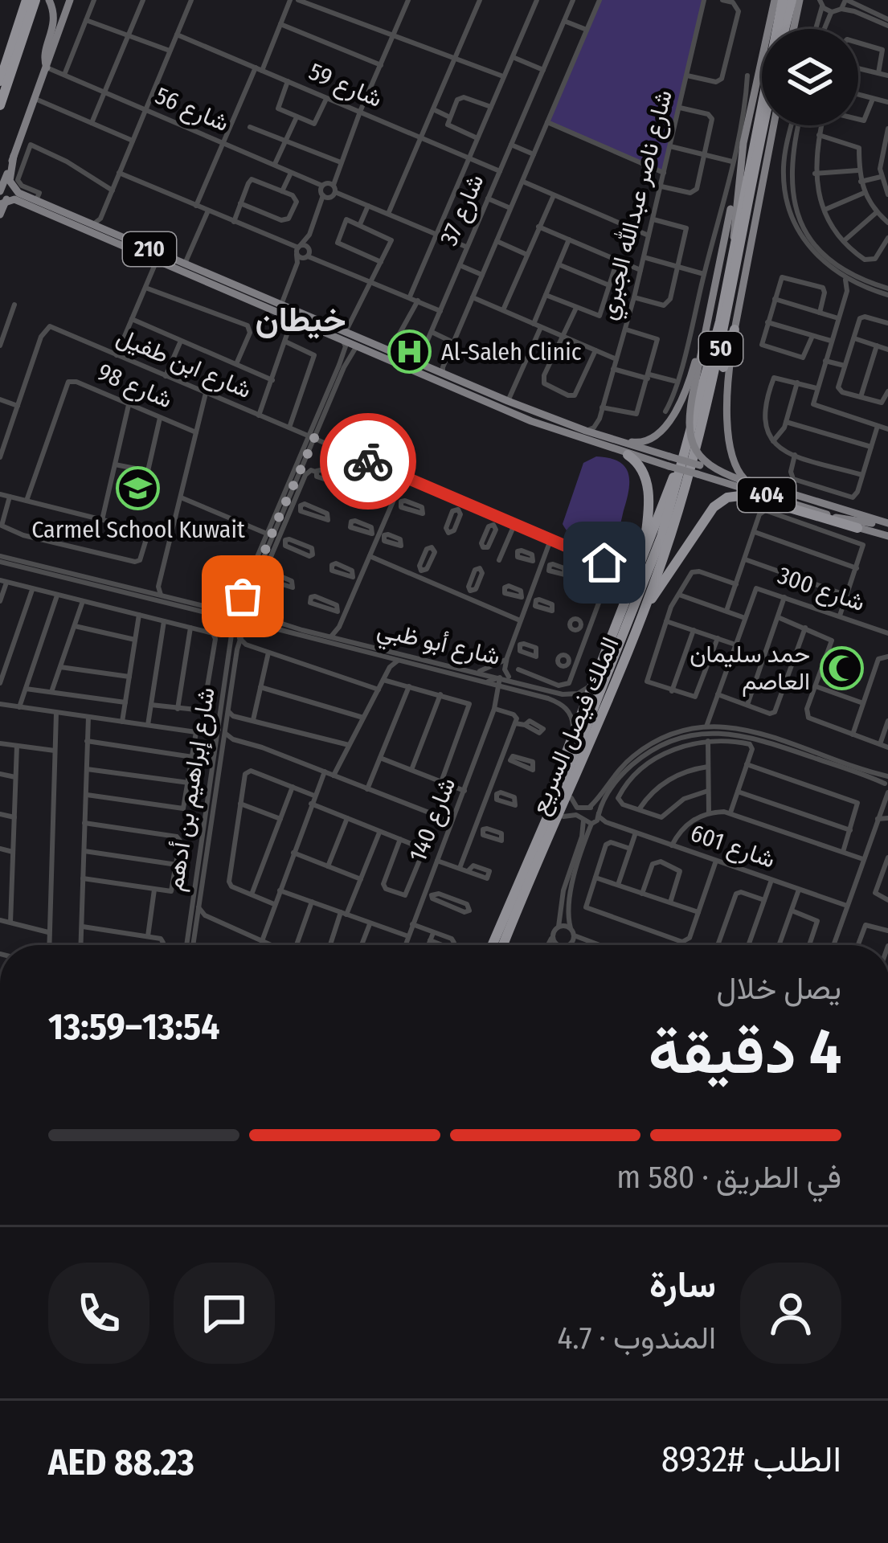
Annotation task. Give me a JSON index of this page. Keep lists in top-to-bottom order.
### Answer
{
  "streets": {
    "highway": ["50", "الملك فيصل السريع"],
    "main road": ["210", "404"],
    "street": [
      "شارع 59",
      "شارع 56",
      "شارع ناصر عبدالله الجبري",
      "شارع 37",
      "شارع ابن طفيل",
      "شارع 98",
      "شارع 300",
      "شارع أبو ظبي",
      "شارع إبراهيم بن أدهم",
      "شارع 140",
      "شارع 601"
    ]
  },
  "crossings": [
    ["شارع 59", "شارع 37"],
    ["شارع 56", "شارع 37"],
    ["شارع ناصر عبدالله الجبري", "210"],
    ["شارع 37", "210"],
    ["210", "404"],
    ["شارع أبو ظبي", "شارع إبراهيم بن أدهم"],
    ["شارع أبو ظبي", "شارع 140"]
  ],
  "districts": ["خيطان"],
  "places": {
    "hospital": ["Al-Saleh Clinic"],
    "school or university": ["Carmel School Kuwait"],
    "mosque": ["حمد سليمان العاصم"]
  },
  "page": {
    "heading": ["4 دقيقة", "يصل خلال", "13:54–13:59"],
    "panel": [
      "سارة",
      "المندوب · 4.7",
      "الطلب #8932",
      "AED 88.23"
    ],
    "bar": "في الطريق · 580 m"
  }
}
